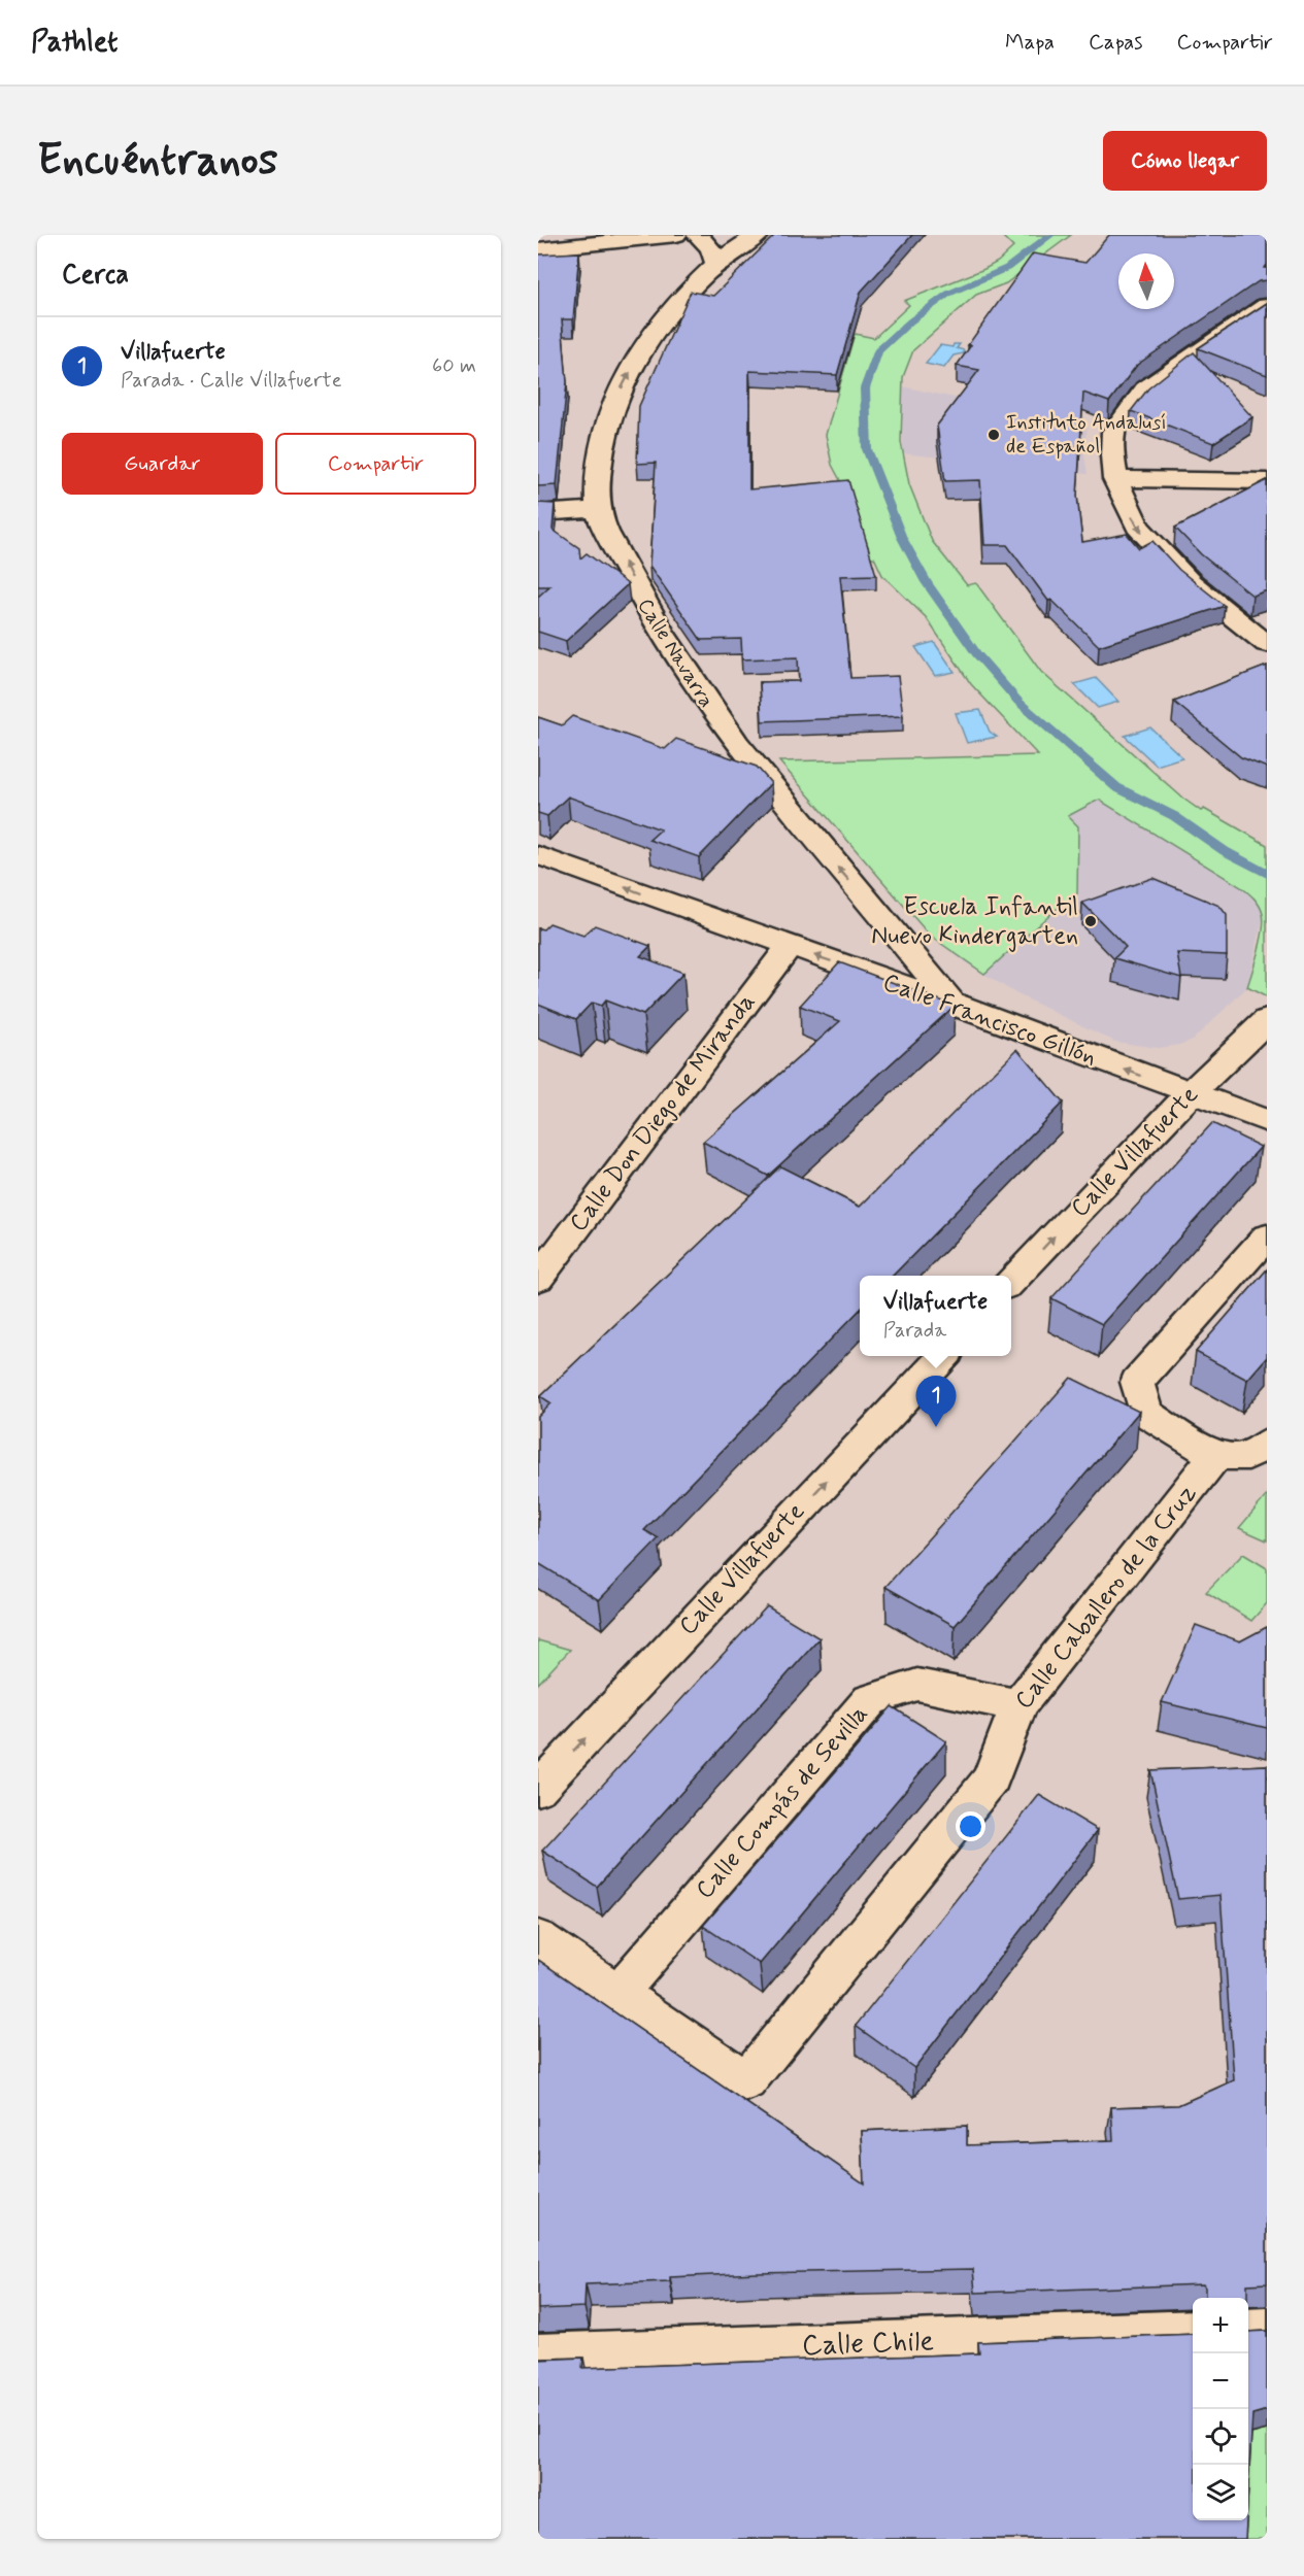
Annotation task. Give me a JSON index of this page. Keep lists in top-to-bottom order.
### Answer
{
  "streets": {
    "street": [
      "Calle Navarra",
      "Calle Francisco Gillón",
      "Calle Don Diego de Miranda",
      "Calle Villafuerte",
      "Calle Caballero de la Cruz",
      "Calle Compás de Sevilla",
      "Calle Chile"
    ]
  },
  "crossings": [
    ["Calle Navarra", "Calle Francisco Gillón"],
    ["Calle Francisco Gillón", "Calle Don Diego de Miranda"],
    ["Calle Francisco Gillón", "Calle Villafuerte"],
    ["Calle Caballero de la Cruz", "Calle Compás de Sevilla"]
  ],
  "one_way": ["Calle Navarra", "Calle Francisco Gillón", "Calle Villafuerte"],
  "places": ["Instituto Andalusí de Español", "Escuela Infantil Nuevo Kindergarten"],
  "north": "top",
  "page": {
    "header": "Pathlet",
    "nav": ["Mapa", "Capas", "Compartir"],
    "buttons": [
      "Cómo llegar",
      ["Guardar", "Compartir"]
    ],
    "title": "Encuéntranos",
    "heading": "Cerca",
    "list": [
      {
        "mark": "1",
        "name": "Villafuerte",
        "note": "Parada · Calle Villafuerte",
        "value": "60 m"
      }
    ],
    "popup": ["Villafuerte", "Parada"],
    "pins": "1",
    "map_buttons": ["+", "−"]
  }
}
